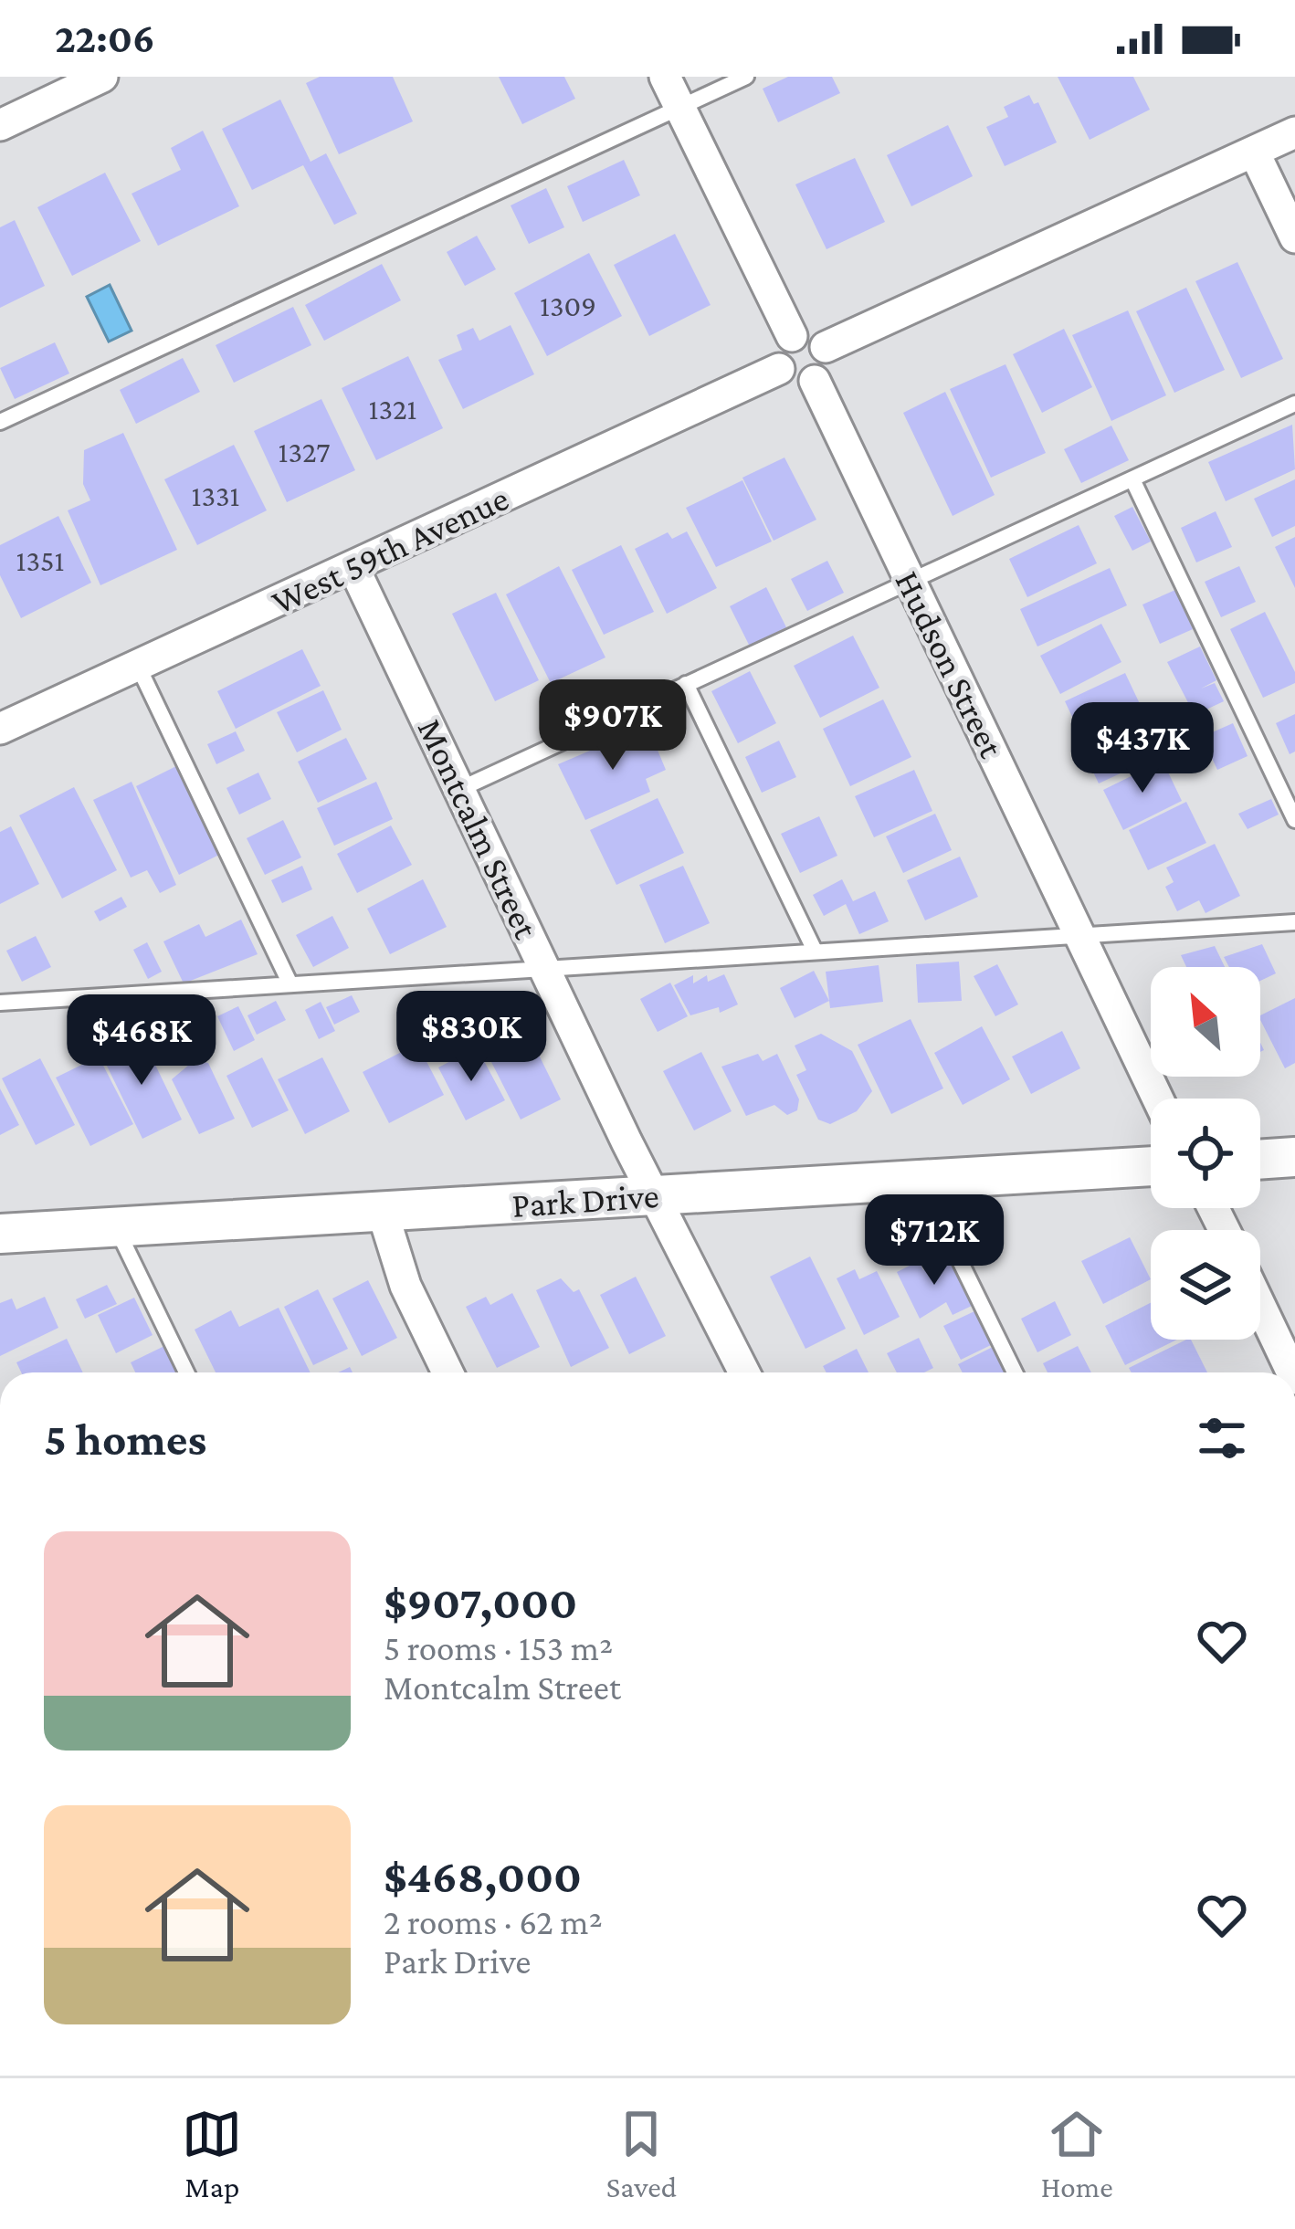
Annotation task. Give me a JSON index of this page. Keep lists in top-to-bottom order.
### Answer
{
  "streets": {
    "street": [
      "West 59th Avenue",
      "Hudson Street",
      "Montcalm Street",
      "Park Drive"
    ]
  },
  "crossings": [
    ["West 59th Avenue", "Hudson Street"],
    ["West 59th Avenue", "Montcalm Street"],
    ["Montcalm Street", "Park Drive"]
  ],
  "house_numbers": [
    "1309",
    "1321",
    "1327",
    "1331",
    "1351"
  ],
  "north": "top left",
  "page": {
    "status": "22:06",
    "price": [
      "$907K",
      "$437K",
      "$830K",
      "$468K",
      "$712K"
    ],
    "heading": "5 homes",
    "list": [
      {
        "name": "$907,000",
        "note": "5 rooms · 153 m² · Montcalm Street"
      },
      {
        "name": "$468,000",
        "note": "2 rooms · 62 m² · Park Drive"
      }
    ],
    "tabs": ["Map", "Saved", "Home"]
  }
}
